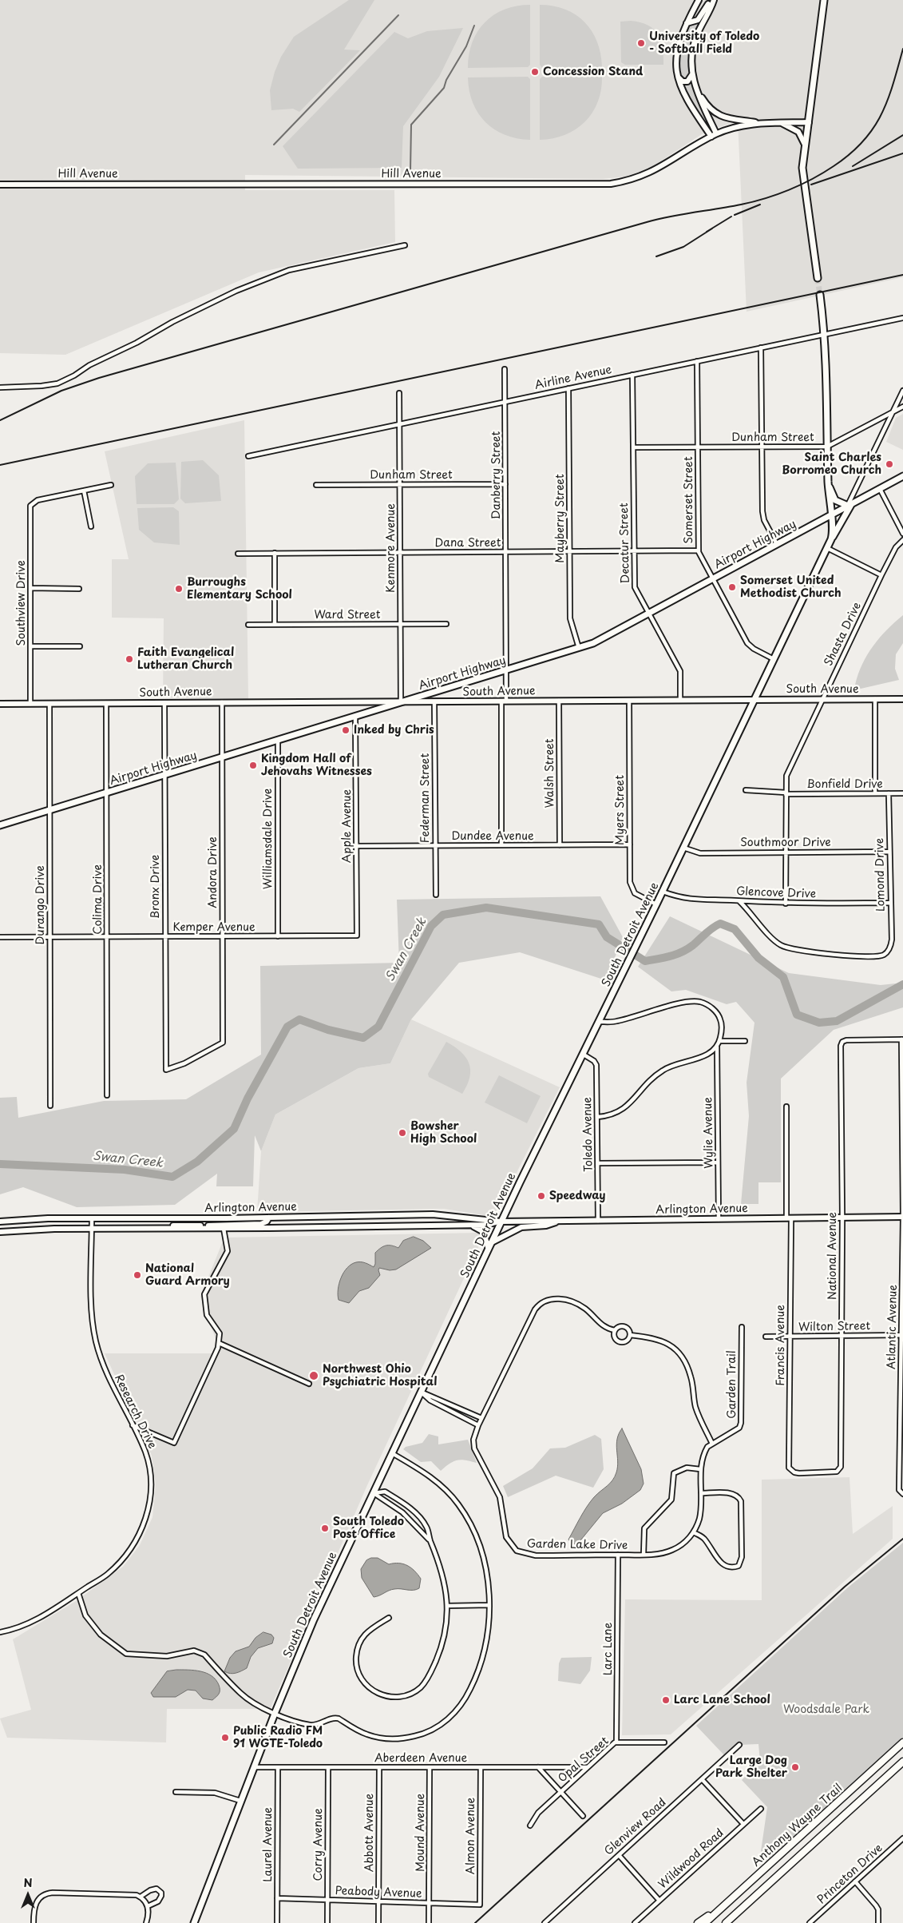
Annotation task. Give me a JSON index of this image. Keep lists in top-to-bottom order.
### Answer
{
  "streets": {
    "highway": ["Anthony Wayne Trail"],
    "main road": ["Airport Highway", "South Detroit Avenue"],
    "street": [
      "Hill Avenue",
      "Airline Avenue",
      "Dunham Street",
      "Danberry Street",
      "Somerset Street",
      "Mayberry Street",
      "Dana Street",
      "Decatur Street",
      "Kenmore Avenue",
      "Southview Drive",
      "Ward Street",
      "Shasta Drive",
      "South Avenue",
      "Walsh Street",
      "Bonfield Drive",
      "Federman Street",
      "Myers Street",
      "Apple Avenue",
      "Dundee Avenue",
      "Williamsdale Drive",
      "Southmoor Drive",
      "Andora Drive",
      "Lomond Drive",
      "Bronx Drive",
      "Glencove Drive",
      "Colima Drive",
      "Durango Drive",
      "Kemper Avenue",
      "Wylie Avenue",
      "Toledo Avenue",
      "Arlington Avenue",
      "National Avenue",
      "Wilton Street",
      "Atlantic Avenue",
      "Francis Avenue",
      "Garden Trail",
      "Research Drive",
      "Garden Lake Drive",
      "Larc Lane",
      "Aberdeen Avenue",
      "Opal Street",
      "Glenview Road",
      "Abbott Avenue",
      "Mound Avenue",
      "Almon Avenue",
      "Laurel Avenue",
      "Corry Avenue",
      "Wildwood Road",
      "Princeton Drive",
      "Peabody Avenue"
    ]
  },
  "crossings": [
    ["Airline Avenue", "Danberry Street"],
    ["Airline Avenue", "Somerset Street"],
    ["Airline Avenue", "Mayberry Street"],
    ["Airline Avenue", "Decatur Street"],
    ["Airline Avenue", "Kenmore Avenue"],
    ["Dunham Street", "Danberry Street"],
    ["Dunham Street", "Somerset Street"],
    ["Dunham Street", "Decatur Street"],
    ["Dunham Street", "Kenmore Avenue"],
    ["Danberry Street", "Dana Street"],
    ["Danberry Street", "Airport Highway"],
    ["Danberry Street", "South Avenue"],
    ["Danberry Street", "Dundee Avenue"],
    ["Somerset Street", "Dana Street"],
    ["Somerset Street", "Airport Highway"],
    ["Somerset Street", "South Detroit Avenue"],
    ["Mayberry Street", "Dana Street"],
    ["Mayberry Street", "Airport Highway"],
    ["Dana Street", "Decatur Street"],
    ["Dana Street", "Kenmore Avenue"],
    ["Decatur Street", "Airport Highway"],
    ["Decatur Street", "South Avenue"],
    ["Airport Highway", "Kenmore Avenue"],
    ["Airport Highway", "South Avenue"],
    ["Airport Highway", "Apple Avenue"],
    ["Airport Highway", "Williamsdale Drive"],
    ["Airport Highway", "Andora Drive"],
    ["Airport Highway", "Bronx Drive"],
    ["Airport Highway", "Colima Drive"],
    ["Airport Highway", "Durango Drive"],
    ["Airport Highway", "South Detroit Avenue"],
    ["Kenmore Avenue", "Ward Street"],
    ["Kenmore Avenue", "South Avenue"],
    ["Southview Drive", "South Avenue"],
    ["Shasta Drive", "South Avenue"],
    ["Shasta Drive", "Bonfield Drive"],
    ["Shasta Drive", "Southmoor Drive"],
    ["Shasta Drive", "Glencove Drive"],
    ["South Avenue", "Walsh Street"],
    ["South Avenue", "Federman Street"],
    ["South Avenue", "Myers Street"],
    ["South Avenue", "Andora Drive"],
    ["South Avenue", "Bronx Drive"],
    ["South Avenue", "Colima Drive"],
    ["South Avenue", "Durango Drive"],
    ["South Avenue", "South Detroit Avenue"],
    ["Walsh Street", "Dundee Avenue"],
    ["Bonfield Drive", "Lomond Drive"],
    ["Federman Street", "Dundee Avenue"],
    ["Myers Street", "Dundee Avenue"],
    ["Myers Street", "South Detroit Avenue"],
    ["Apple Avenue", "Dundee Avenue"],
    ["Apple Avenue", "Kemper Avenue"],
    ["Williamsdale Drive", "Kemper Avenue"],
    ["Southmoor Drive", "Lomond Drive"],
    ["Southmoor Drive", "South Detroit Avenue"],
    ["Andora Drive", "Bronx Drive"],
    ["Andora Drive", "Kemper Avenue"],
    ["Lomond Drive", "Glencove Drive"],
    ["Bronx Drive", "Kemper Avenue"],
    ["Glencove Drive", "South Detroit Avenue"],
    ["Colima Drive", "Kemper Avenue"],
    ["Durango Drive", "Kemper Avenue"],
    ["South Detroit Avenue", "Toledo Avenue"],
    ["South Detroit Avenue", "Arlington Avenue"],
    ["South Detroit Avenue", "Aberdeen Avenue"],
    ["Wylie Avenue", "Arlington Avenue"],
    ["Toledo Avenue", "Arlington Avenue"],
    ["Arlington Avenue", "National Avenue"],
    ["Arlington Avenue", "Atlantic Avenue"],
    ["Arlington Avenue", "Francis Avenue"],
    ["Arlington Avenue", "Research Drive"],
    ["National Avenue", "Wilton Street"],
    ["National Avenue", "Atlantic Avenue"],
    ["National Avenue", "Francis Avenue"],
    ["Wilton Street", "Atlantic Avenue"],
    ["Wilton Street", "Francis Avenue"],
    ["Garden Trail", "Garden Lake Drive"],
    ["Garden Lake Drive", "Larc Lane"],
    ["Larc Lane", "Opal Street"],
    ["Aberdeen Avenue", "Opal Street"],
    ["Aberdeen Avenue", "Abbott Avenue"],
    ["Aberdeen Avenue", "Mound Avenue"],
    ["Aberdeen Avenue", "Almon Avenue"],
    ["Aberdeen Avenue", "Laurel Avenue"],
    ["Aberdeen Avenue", "Corry Avenue"],
    ["Abbott Avenue", "Peabody Avenue"],
    ["Mound Avenue", "Peabody Avenue"],
    ["Almon Avenue", "Peabody Avenue"],
    ["Laurel Avenue", "Peabody Avenue"],
    ["Corry Avenue", "Peabody Avenue"]
  ],
  "water": ["Swan Creek"],
  "parks": ["Woodsdale Park"],
  "places": [
    "University of Toledo - Softball Field",
    "Concession Stand",
    "Saint Charles Borromeo Church",
    "Somerset United Methodist Church",
    "Burroughs Elementary School",
    "Faith Evangelical Lutheran Church",
    "Inked by Chris",
    "Kingdom Hall of Jehovahs Witnesses",
    "Bowsher High School",
    "Speedway",
    "National Guard Armory",
    "Northwest Ohio Psychiatric Hospital",
    "South Toledo Post Office",
    "Larc Lane School",
    "Public Radio FM 91 WGTE-Toledo",
    "Large Dog Park Shelter"
  ],
  "north": "top"
}
